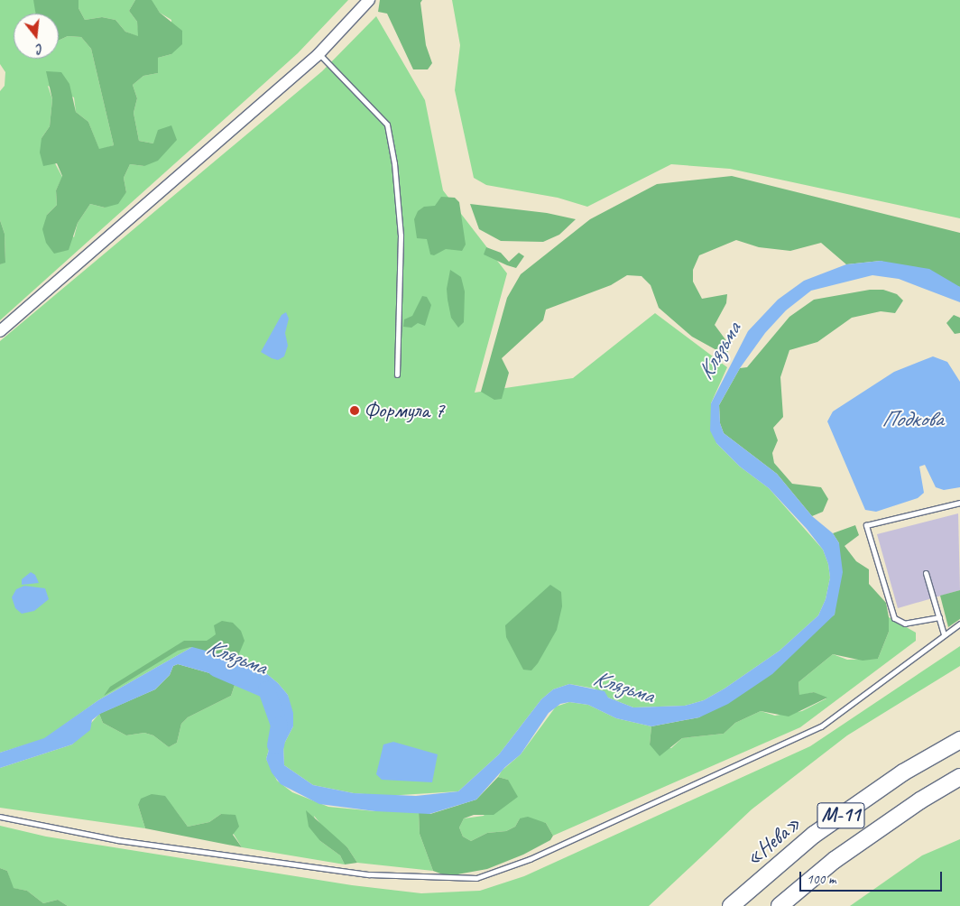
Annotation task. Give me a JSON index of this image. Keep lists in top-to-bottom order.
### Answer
{
  "streets": {
    "highway": ["М-11", "«Нева»"]
  },
  "water": ["Клязьма", "Подкова"],
  "places": ["Формула 7"],
  "scale_bar": "100 m",
  "north": "bottom"
}
